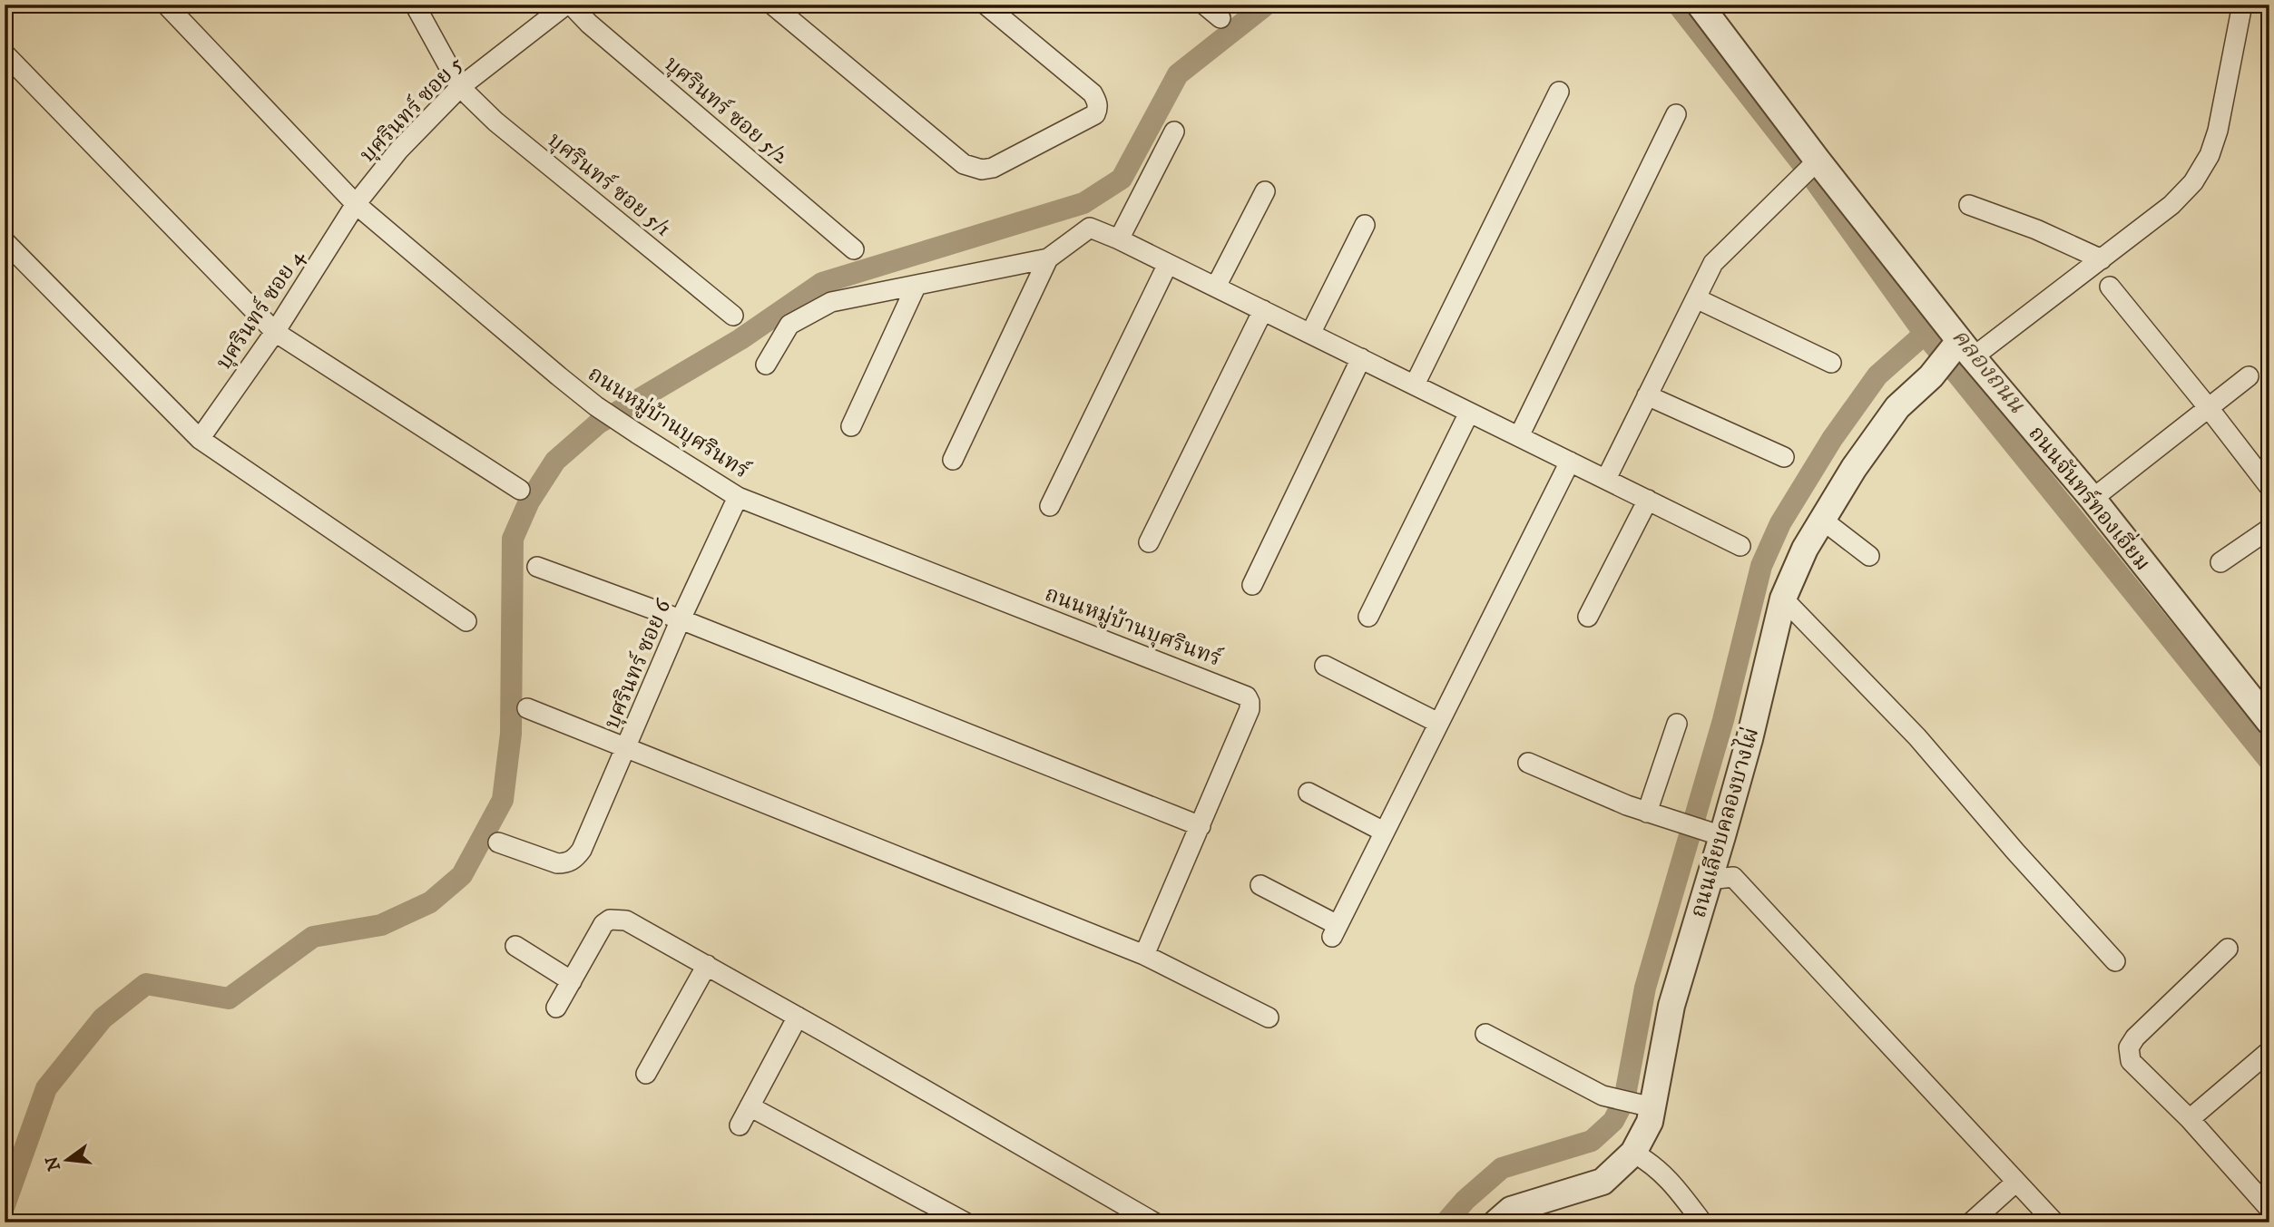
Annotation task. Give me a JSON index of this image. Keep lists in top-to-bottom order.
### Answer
{
  "streets": {
    "street": [
      "บุศรินทร์ ซอย 5",
      "บุศรินทร์ ซอย 5/2",
      "บุศรินทร์ ซอย 5/1",
      "บุศรินทร์ ซอย 4",
      "ถนนหมู่บ้านบุศรินทร์",
      "ถนนจันทร์ทองเอี่ยม",
      "บุศรินทร์ ซอย 6",
      "ถนนเลียบคลองบางไผ่"
    ]
  },
  "crossings": [
    ["บุศรินทร์ ซอย 5", "บุศรินทร์ ซอย 5/2"],
    ["บุศรินทร์ ซอย 5", "บุศรินทร์ ซอย 5/1"],
    ["บุศรินทร์ ซอย 5", "บุศรินทร์ ซอย 4"],
    ["บุศรินทร์ ซอย 5", "ถนนหมู่บ้านบุศรินทร์"],
    ["บุศรินทร์ ซอย 4", "ถนนหมู่บ้านบุศรินทร์"],
    ["ถนนหมู่บ้านบุศรินทร์", "บุศรินทร์ ซอย 6"],
    ["ถนนจันทร์ทองเอี่ยม", "ถนนเลียบคลองบางไผ่"]
  ],
  "water": ["คลองถนน"],
  "north": "left"
}
